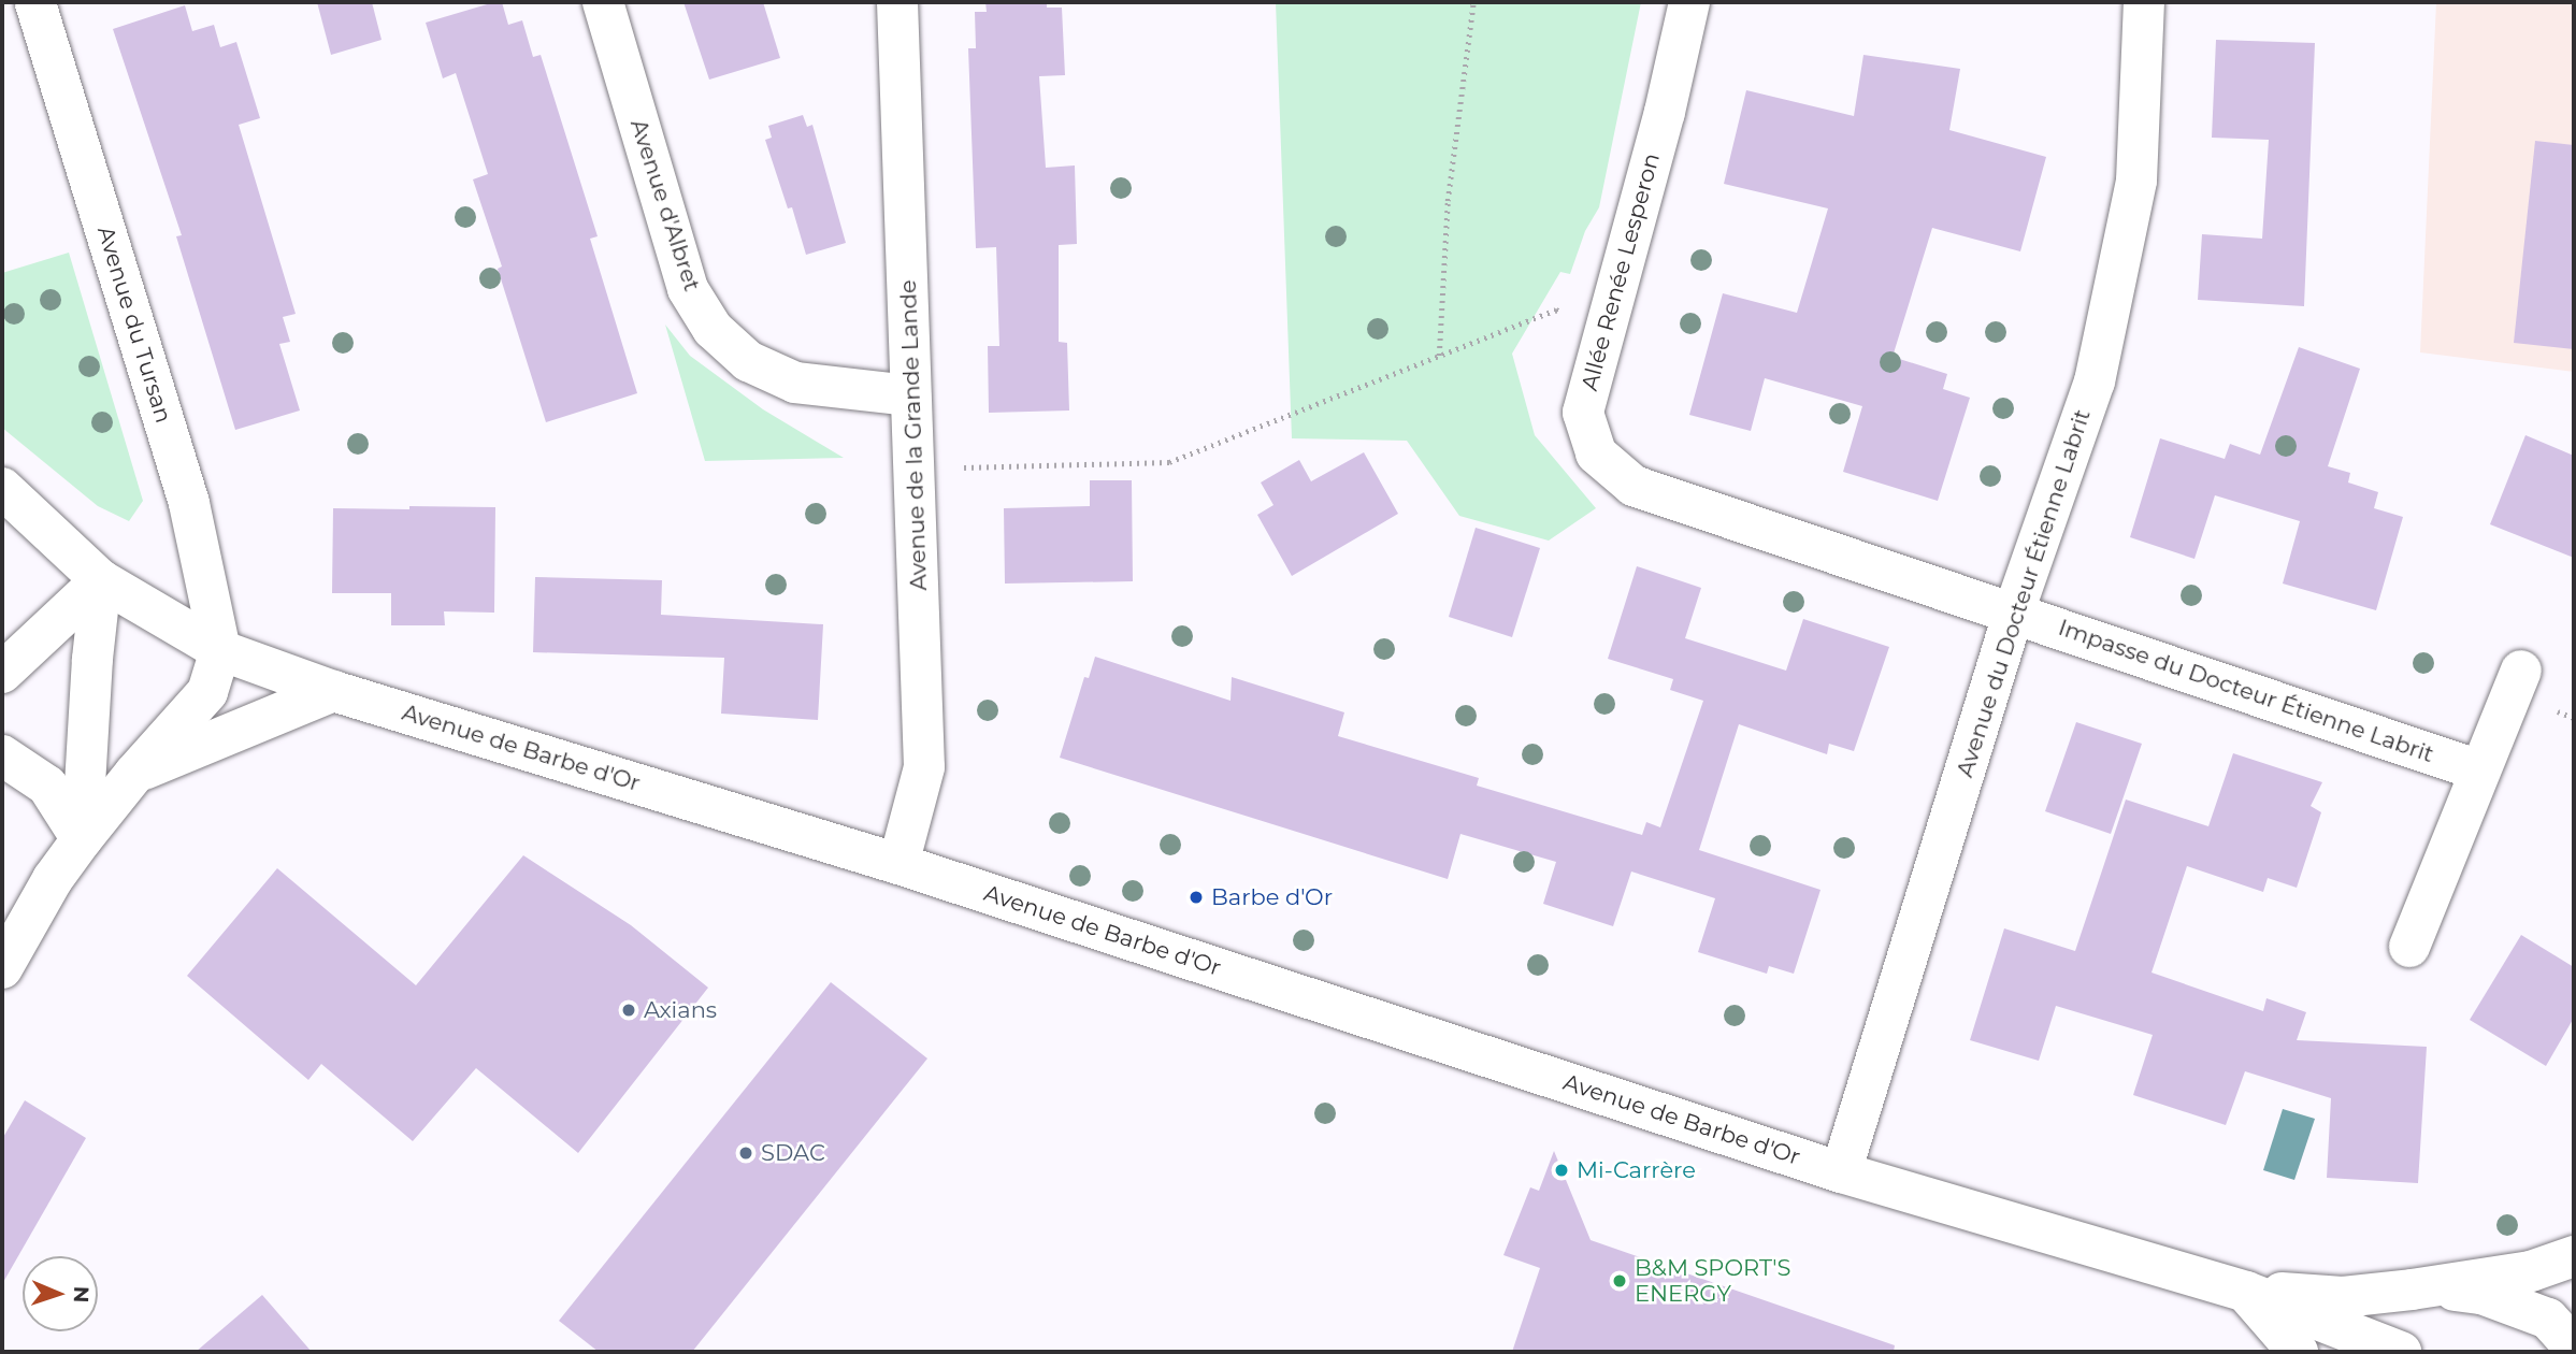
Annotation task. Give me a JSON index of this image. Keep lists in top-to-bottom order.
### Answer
{
  "streets": {
    "street": [
      "Avenue d'Albret",
      "Allée Renée Lesperon",
      "Avenue du Tursan",
      "Avenue de la Grande Lande",
      "Avenue du Docteur Étienne Labrit",
      "Impasse du Docteur Étienne Labrit",
      "Avenue de Barbe d'Or"
    ]
  },
  "crossings": [
    ["Avenue d'Albret", "Avenue de la Grande Lande"],
    ["Allée Renée Lesperon", "Avenue du Docteur Étienne Labrit"],
    ["Allée Renée Lesperon", "Impasse du Docteur Étienne Labrit"],
    ["Avenue du Tursan", "Avenue de Barbe d'Or"],
    ["Avenue de la Grande Lande", "Avenue de Barbe d'Or"],
    ["Avenue du Docteur Étienne Labrit", "Impasse du Docteur Étienne Labrit"],
    ["Avenue du Docteur Étienne Labrit", "Avenue de Barbe d'Or"]
  ],
  "places": [
    "Barbe d'Or",
    "Axians",
    "SDAC",
    "Mi-Carrère",
    "B&M SPORT'S ENERGY"
  ],
  "north": "right"
}
